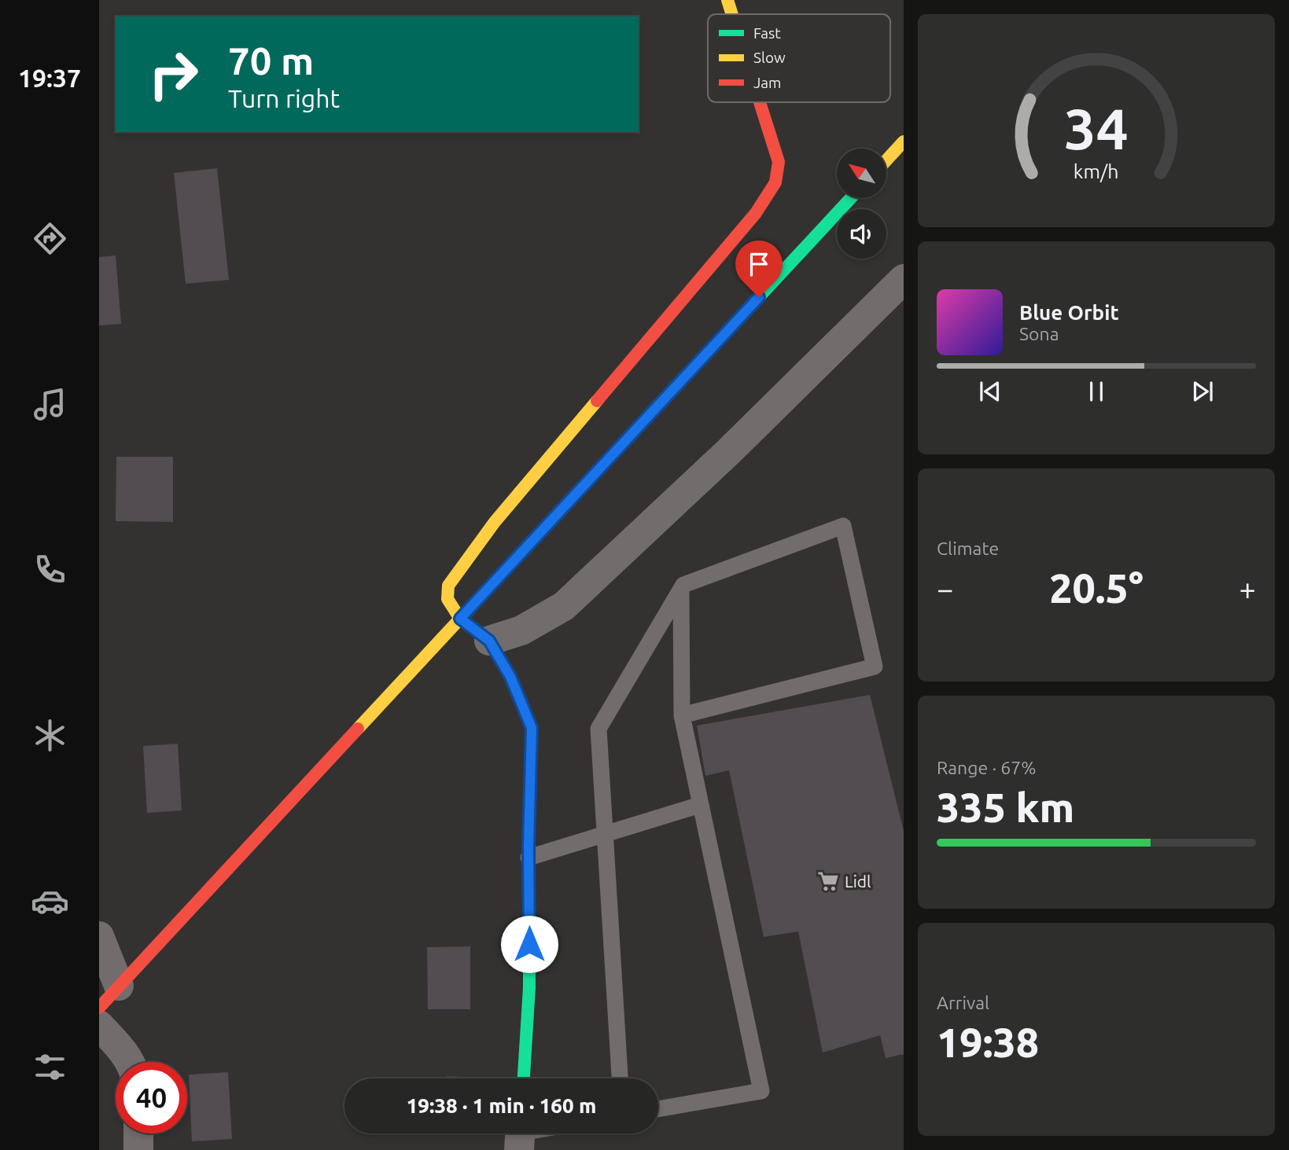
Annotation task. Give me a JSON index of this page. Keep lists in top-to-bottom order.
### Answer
{
  "places": {
    "supermarket": ["Lidl"]
  },
  "legend": ["Fast", "Slow", "Jam"],
  "north": "top left",
  "page": {
    "tabs": "19:37",
    "turn": ["70 m", "Turn right"],
    "song": ["Blue Orbit", "Sona"],
    "tile": [
      "Climate",
      ["Range · 67%", "335 km"],
      ["Arrival", "19:38"]
    ],
    "heat": ["−", "20.5°", "+"],
    "limit": "40",
    "trip": "19:38 · 1 min · 160 m",
    "gauge": ["34", "km/h"]
  }
}
